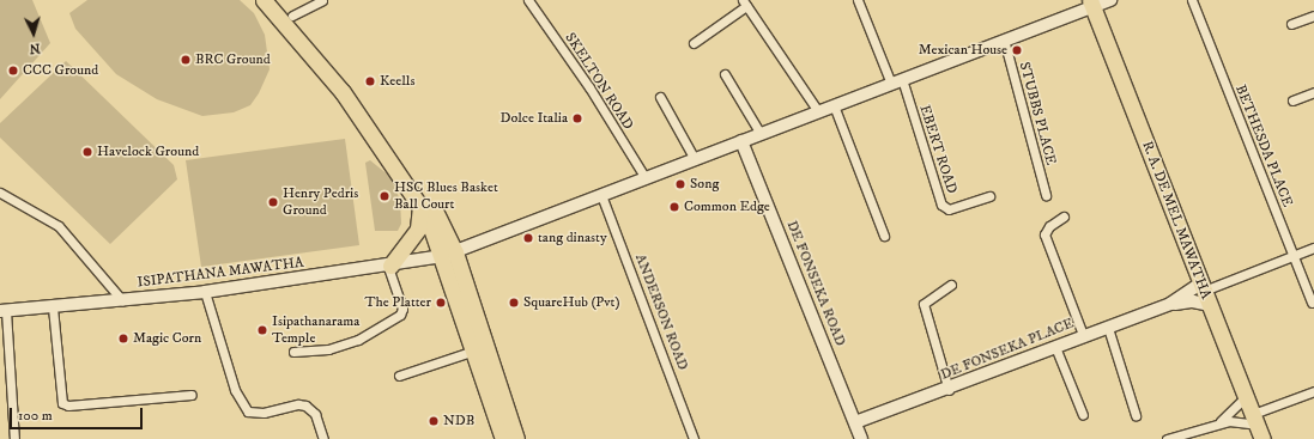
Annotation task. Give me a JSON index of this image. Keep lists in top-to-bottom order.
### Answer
{
  "streets": {
    "highway": ["R. A. DE MEL MAWATHA"],
    "main road": ["ISIPATHANA MAWATHA", "DE FONSEKA ROAD", "DE FONSEKA PLACE"],
    "street": [
      "SKELTON ROAD",
      "STUBBS PLACE",
      "BETHESDA PLACE",
      "EBERT ROAD",
      "ANDERSON ROAD"
    ]
  },
  "crossings": [
    ["SKELTON ROAD", "ISIPATHANA MAWATHA"],
    ["STUBBS PLACE", "ISIPATHANA MAWATHA"],
    ["BETHESDA PLACE", "DE FONSEKA PLACE"],
    ["EBERT ROAD", "ISIPATHANA MAWATHA"],
    ["R. A. DE MEL MAWATHA", "ISIPATHANA MAWATHA"],
    ["R. A. DE MEL MAWATHA", "DE FONSEKA PLACE"],
    ["ISIPATHANA MAWATHA", "DE FONSEKA ROAD"],
    ["ISIPATHANA MAWATHA", "ANDERSON ROAD"],
    ["DE FONSEKA ROAD", "DE FONSEKA PLACE"]
  ],
  "places": [
    "Mexican House",
    "BRC Ground",
    "CCC Ground",
    "Keells",
    "Dolce Italia",
    "Havelock Ground",
    "Song",
    "HSC Blues Basket Ball Court",
    "Henry Pedris Ground",
    "Common Edge",
    "tang dinasty",
    "The Platter",
    "SquareHub (Pvt)",
    "Isipathanarama Temple",
    "Magic Corn",
    "NDB"
  ],
  "scale_bar": "100 m",
  "north": "bottom"
}
